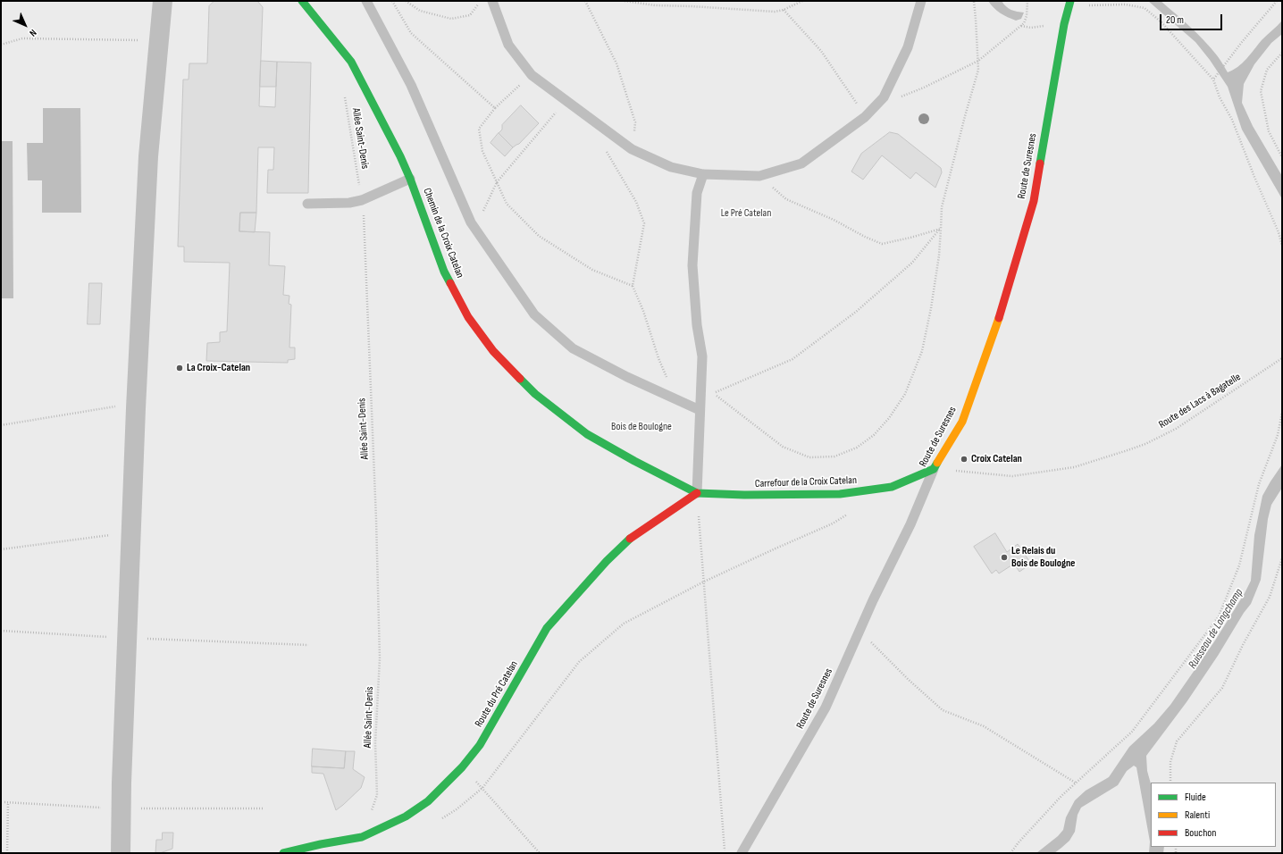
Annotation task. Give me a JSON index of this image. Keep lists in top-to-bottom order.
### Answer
{
  "streets": {
    "street": [
      "Route de Suresnes",
      "Chemin de la Croix Catelan",
      "Carrefour de la Croix Catelan",
      "Route du Pré Catelan"
    ],
    "path": ["Allée Saint-Denis", "Route des Lacs à Bagatelle"]
  },
  "crossings": [
    ["Allée Saint-Denis", "Route du Pré Catelan"],
    ["Route de Suresnes", "Route des Lacs à Bagatelle"],
    ["Route de Suresnes", "Carrefour de la Croix Catelan"],
    ["Chemin de la Croix Catelan", "Carrefour de la Croix Catelan"],
    ["Chemin de la Croix Catelan", "Route du Pré Catelan"],
    ["Route des Lacs à Bagatelle", "Carrefour de la Croix Catelan"],
    ["Carrefour de la Croix Catelan", "Route du Pré Catelan"]
  ],
  "water": ["Ruisseau de Longchamp"],
  "parks": ["Le Pré Catelan", "Bois de Boulogne"],
  "places": ["La Croix-Catelan", "Croix Catelan", "Le Relais du Bois de Boulogne"],
  "legend": ["Fluide", "Ralenti", "Bouchon"],
  "scale_bar": "20 m",
  "north": "bottom right"
}
